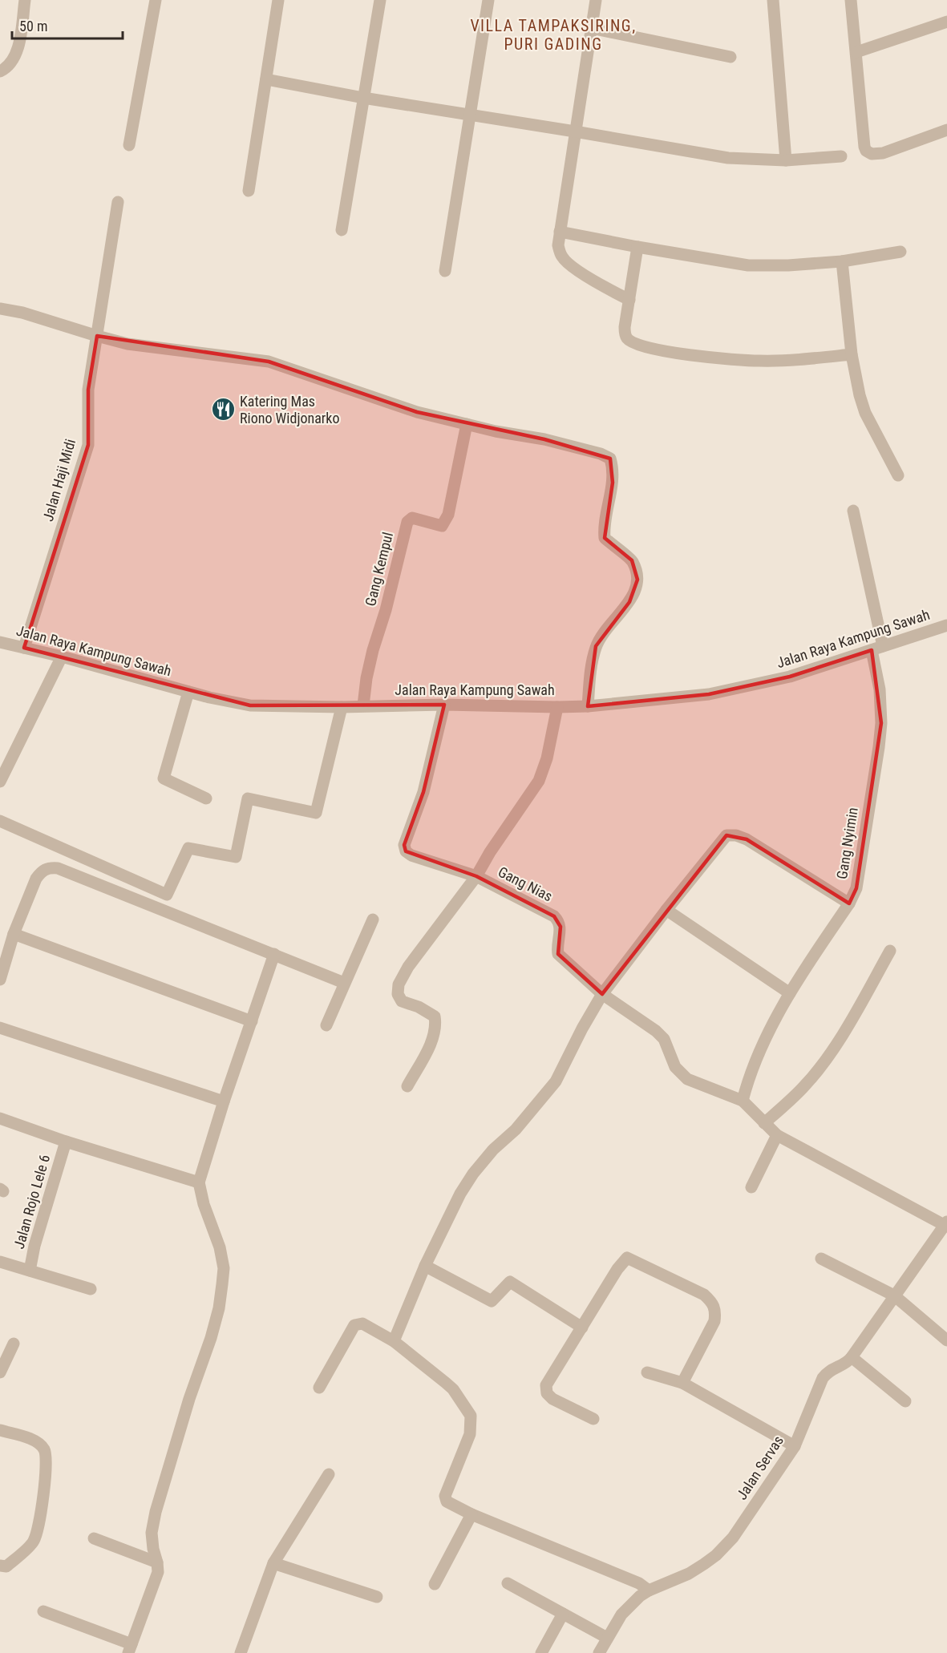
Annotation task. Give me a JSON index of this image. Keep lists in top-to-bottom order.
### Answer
{
  "streets": {
    "street": [
      "Jalan Haji Midi",
      "Gang Kempul",
      "Jalan Raya Kampung Sawah",
      "Gang Nyimin",
      "Gang Nias",
      "Jalan Rojo Lele 6",
      "Jalan Servas"
    ]
  },
  "crossings": [
    ["Jalan Haji Midi", "Jalan Raya Kampung Sawah"],
    ["Gang Kempul", "Jalan Raya Kampung Sawah"],
    ["Jalan Raya Kampung Sawah", "Gang Nyimin"],
    ["Jalan Raya Kampung Sawah", "Gang Nias"],
    ["Gang Nyimin", "Gang Nias"]
  ],
  "districts": ["VILLA TAMPAKSIRING, PURI GADING"],
  "places": {
    "restaurant": ["Katering Mas Riono Widjonarko"]
  },
  "scale_bar": "50 m"
}
